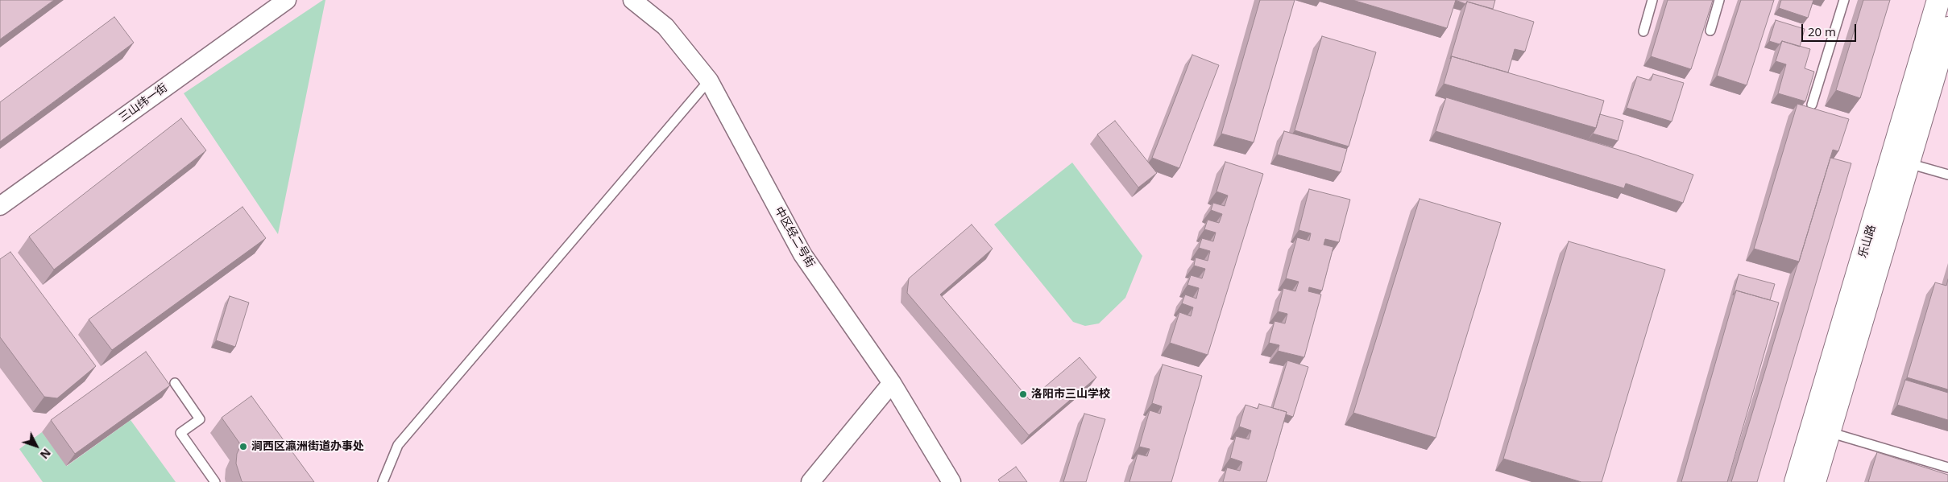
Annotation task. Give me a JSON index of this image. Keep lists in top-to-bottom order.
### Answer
{
  "streets": {
    "main road": ["乐山路"],
    "street": ["三山纬一街", "中区经二号街"]
  },
  "places": ["洛阳市三山学校", "涧西区瀛洲街道办事处"],
  "scale_bar": "20 m",
  "north": "bottom right"
}
